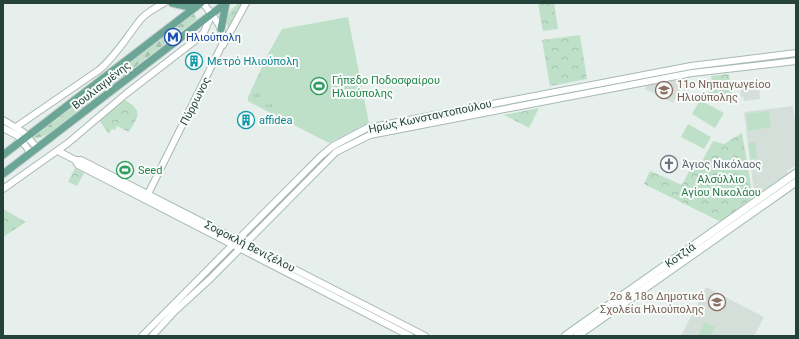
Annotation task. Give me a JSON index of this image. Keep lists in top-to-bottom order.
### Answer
{
  "streets": {
    "main road": ["Βουλιαγμένης", "Κοτζιά"],
    "street": ["Πύρρωνος", "Ηρώς Κωνσταντοπούλου", "Σοφοκλή Βενιζέλου"]
  },
  "crossings": [
    ["Βουλιαγμένης", "Σοφοκλή Βενιζέλου"],
    ["Πύρρωνος", "Σοφοκλή Βενιζέλου"],
    ["Ηρώς Κωνσταντοπούλου", "Σοφοκλή Βενιζέλου"]
  ],
  "parks": ["Αλσύλλιο Αγίου Νικολάου"],
  "places": {
    "metro station": ["Ηλιούπολη"],
    "building": ["Μετρό Ηλιούπολη", "affidea"],
    "sports": ["Γήπεδο Ποδοσφαίρου Ηλιούπολης", "Seed"],
    "school or university": ["11ο Νηπιαγωγείοο Ηλιούπολης", "2ο & 18ο Δημοτικά Σχολεία Ηλιούπολης"],
    "church": ["Άγιος Νικόλαος"]
  }
}
